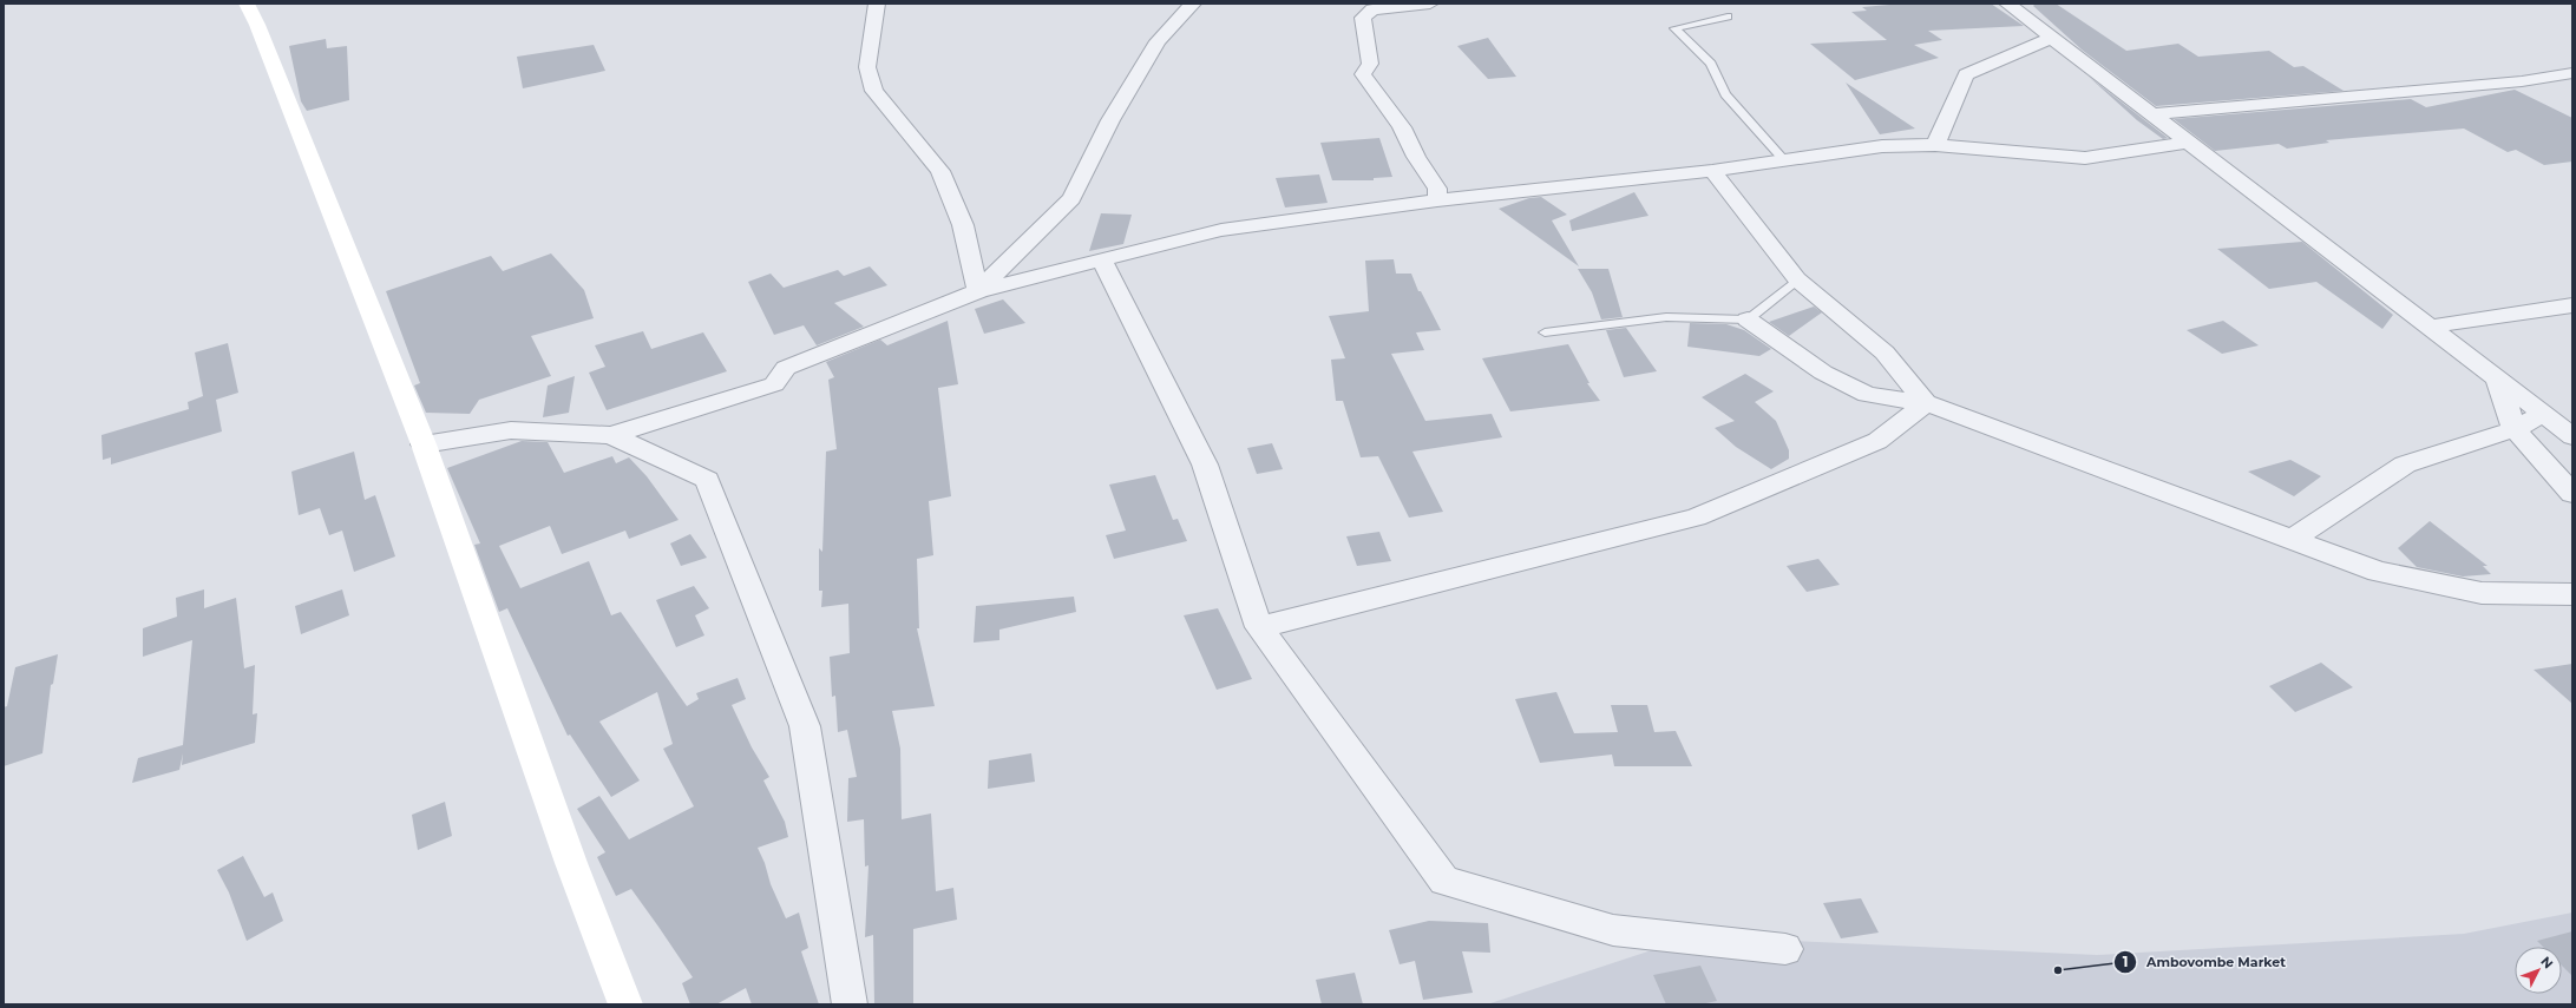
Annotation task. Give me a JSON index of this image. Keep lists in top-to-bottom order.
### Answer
{
  "places": ["Ambovombe Market"],
  "north": "top right"
}
